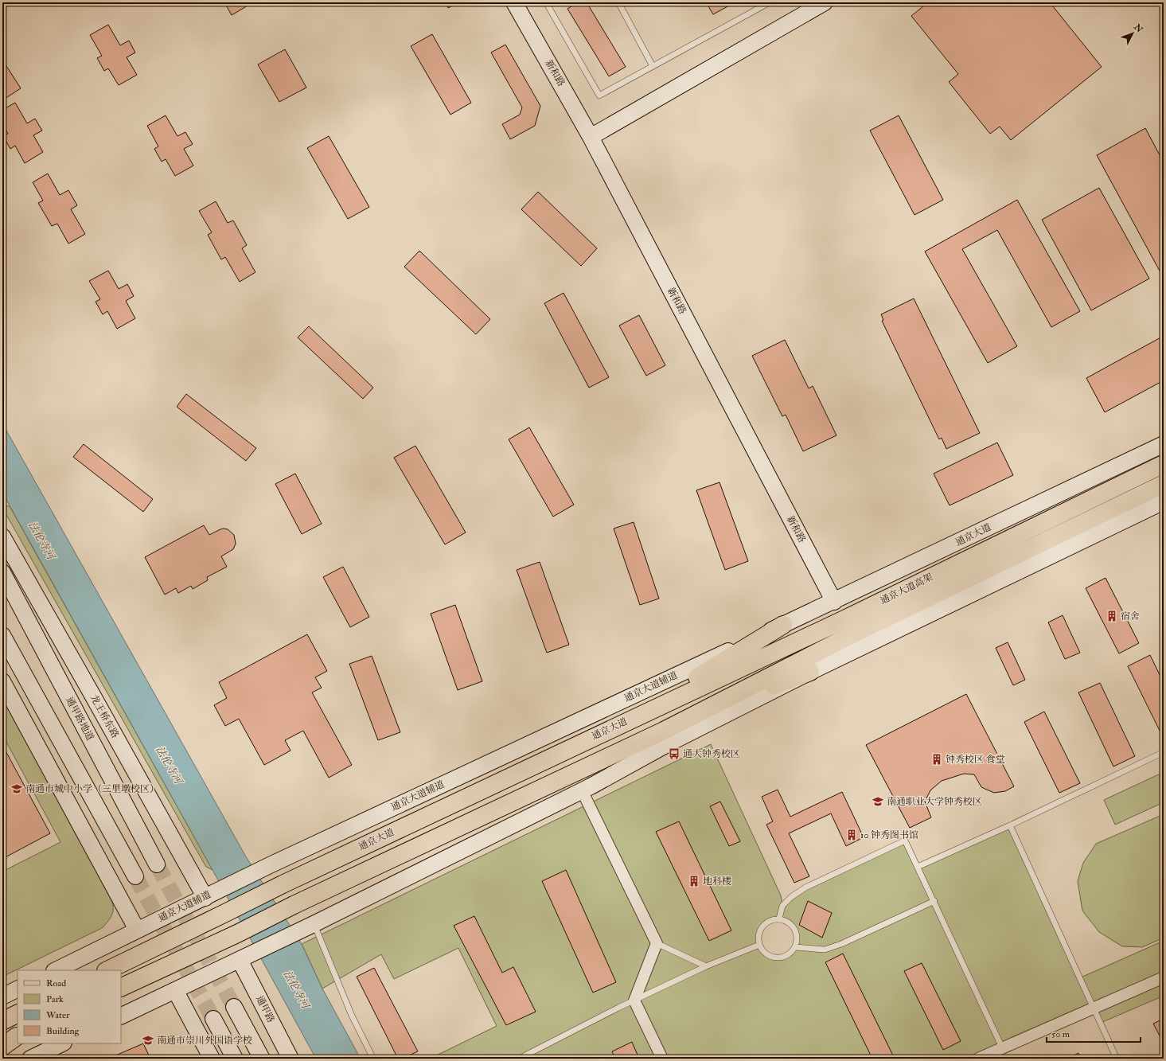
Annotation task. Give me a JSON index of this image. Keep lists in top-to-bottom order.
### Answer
{
  "streets": {
    "highway": ["通京大道", "通京大道高架"],
    "street": [
      "新和路",
      "通京大道辅道",
      "龙王桥东路",
      "通甲路地道",
      "通甲路"
    ]
  },
  "crossings": [
    ["新和路", "通京大道"],
    ["通京大道", "通京大道高架"],
    ["通京大道", "通京大道辅道"],
    ["通京大道辅道", "龙王桥东路"]
  ],
  "water": ["法伦寺河"],
  "places": {
    "building": [
      "宿舍",
      "钟秀校区 食堂",
      "10 钟秀图书馆",
      "地科楼"
    ],
    "bus stop": ["通大钟秀校区"],
    "school or university": ["南通市城中小学（三里墩校区）", "南通职业大学钟秀校区", "南通市崇川外国语学校"]
  },
  "legend": [
    "Road",
    "Park",
    "Water",
    "Building"
  ],
  "scale_bar": "50 m",
  "north": "top right"
}
